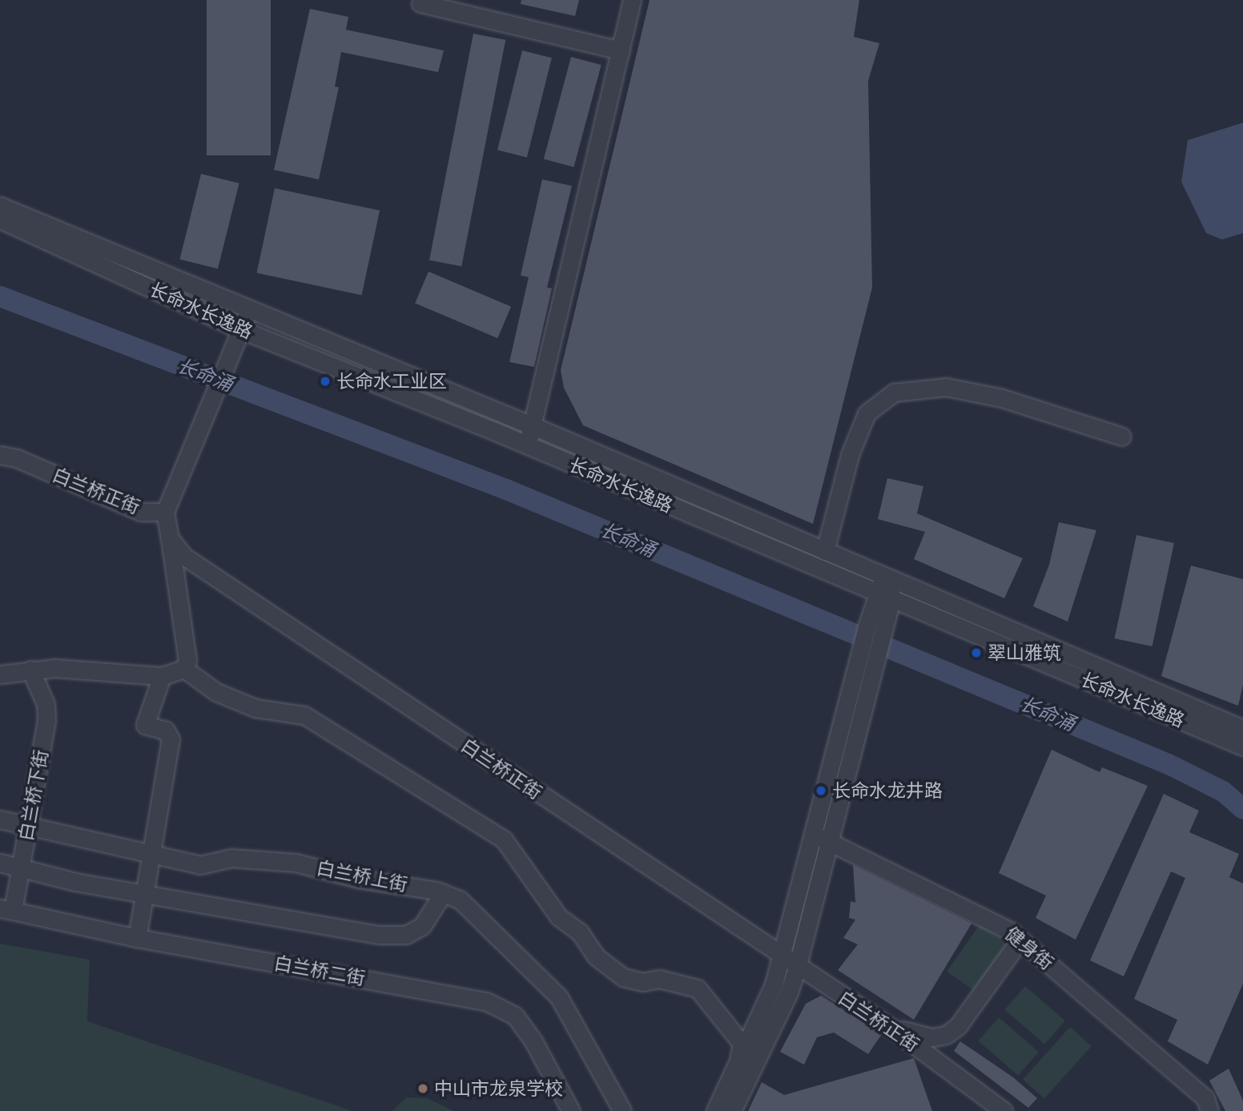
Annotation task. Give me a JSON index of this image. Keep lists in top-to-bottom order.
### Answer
{
  "streets": {
    "street": [
      "长命水长逸路",
      "白兰桥正街",
      "白兰桥下街",
      "白兰桥上街",
      "健身街",
      "白兰桥二街"
    ]
  },
  "crossings": [
    ["白兰桥下街", "白兰桥上街"],
    ["白兰桥下街", "白兰桥二街"]
  ],
  "water": ["长命涌"],
  "places": [
    "长命水工业区",
    "翠山雅筑",
    "长命水龙井路",
    "中山市龙泉学校"
  ]
}
